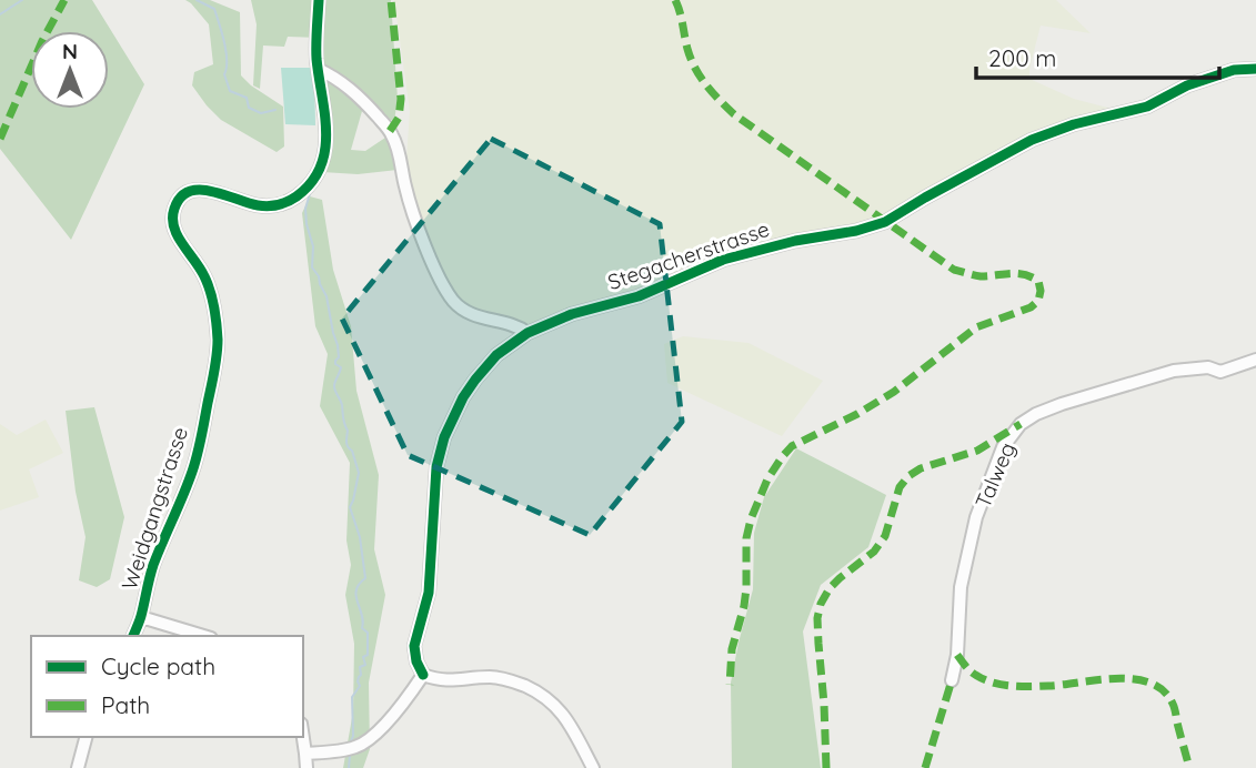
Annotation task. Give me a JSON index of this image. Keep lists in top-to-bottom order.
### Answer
{
  "streets": {
    "street": ["Stegacherstrasse", "Talweg", "Weidgangstrasse"]
  },
  "legend": ["Cycle path", "Path"],
  "scale_bar": "200 m",
  "north": "top"
}
